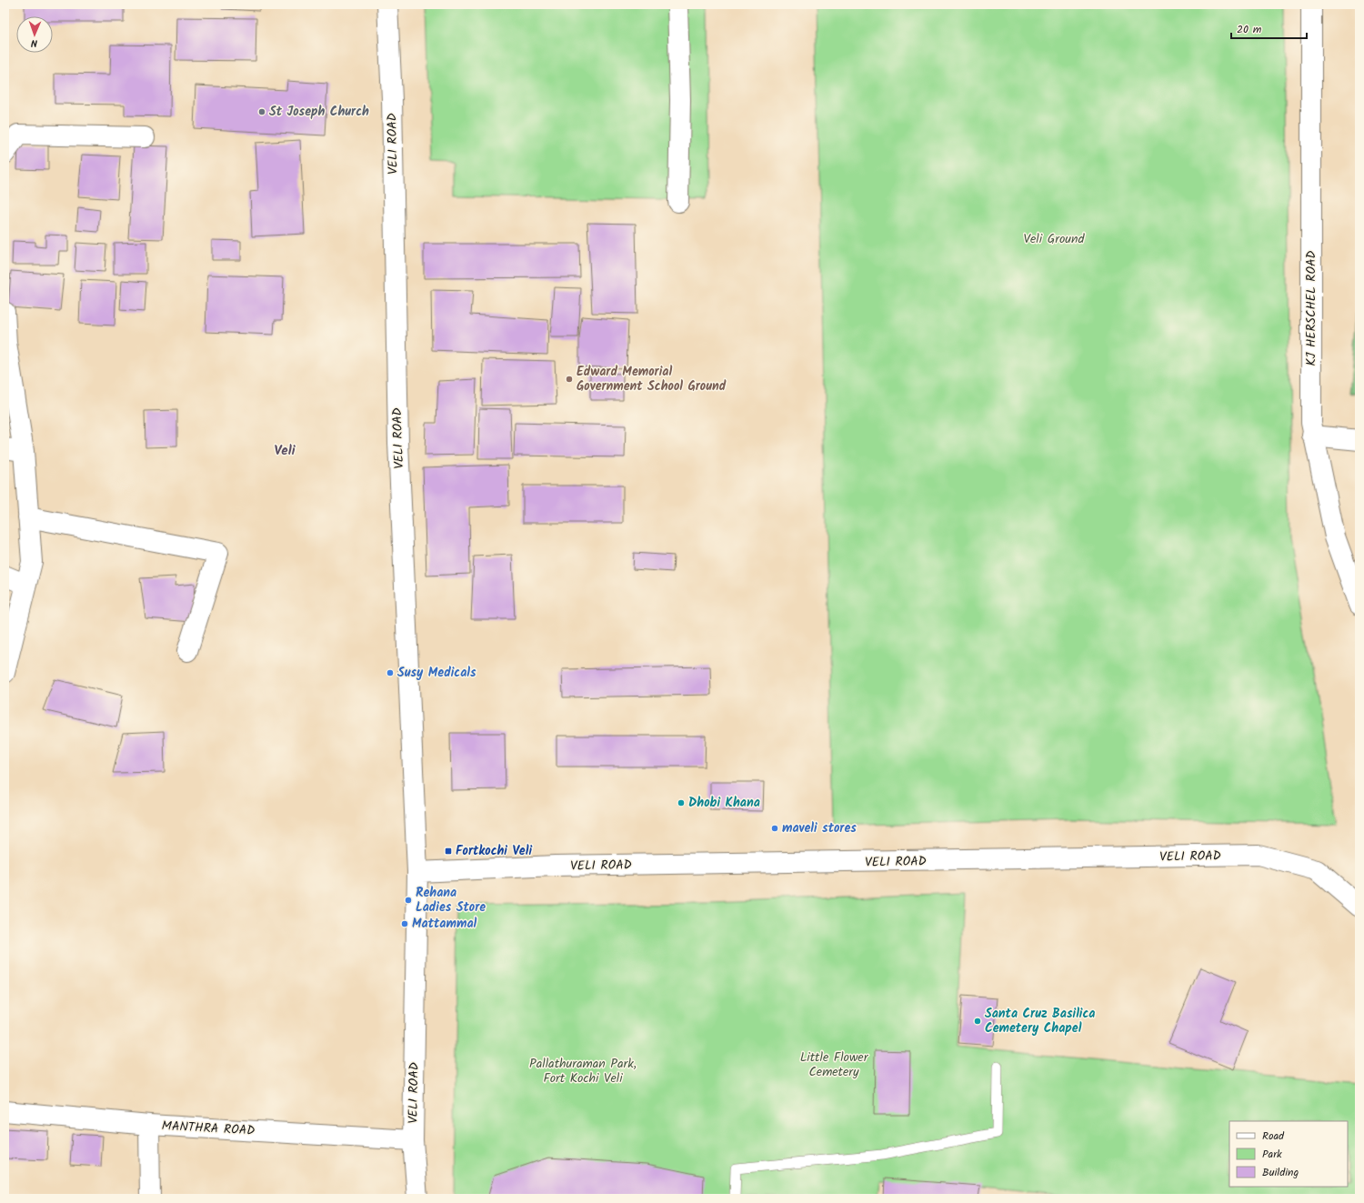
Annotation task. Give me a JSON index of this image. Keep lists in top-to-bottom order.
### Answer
{
  "streets": {
    "main road": ["VELI ROAD", "KJ HERSCHEL ROAD", "MANTHRA ROAD"]
  },
  "crossings": [
    ["VELI ROAD", "MANTHRA ROAD"]
  ],
  "districts": ["Veli"],
  "parks": ["Veli Ground", "Little Flower Cemetery", "Pallathuraman Park, Fort Kochi Veli"],
  "places": {
    "other": [
      "St Joseph Church",
      "Edward Memorial Government School Ground",
      "Susy Medicals",
      "Dhobi Khana",
      "maveli stores",
      "Rehana Ladies Store",
      "Mattammal",
      "Santa Cruz Basilica Cemetery Chapel"
    ],
    "transit": ["Fortkochi Veli"]
  },
  "legend": ["Road", "Park", "Building"],
  "scale_bar": "20 m",
  "north": "bottom"
}
